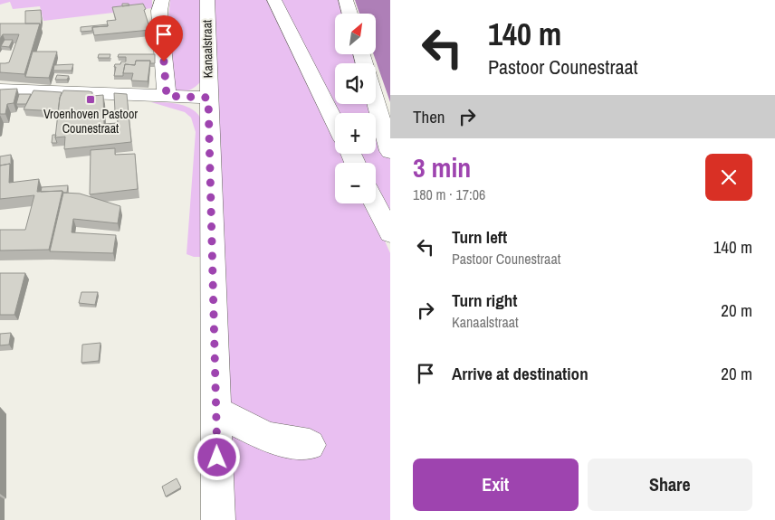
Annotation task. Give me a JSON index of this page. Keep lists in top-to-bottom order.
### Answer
{
  "streets": {
    "street": ["Kanaalstraat"]
  },
  "places": {
    "transit": ["Vroenhoven Pastoor Counestraat"]
  },
  "north": "top right",
  "page": {
    "turn": ["140 m", "Pastoor Counestraat"],
    "map_buttons": ["+", "−"],
    "then": "Then",
    "heading": ["3 min", "180 m · 17:06"],
    "list": [
      {
        "name": "Turn left",
        "note": "Pastoor Counestraat",
        "value": "140 m"
      },
      {
        "name": "Turn right",
        "note": "Kanaalstraat",
        "value": "20 m"
      },
      {
        "name": "Arrive at destination",
        "value": "20 m"
      }
    ],
    "buttons": ["Exit", "Share"]
  }
}
